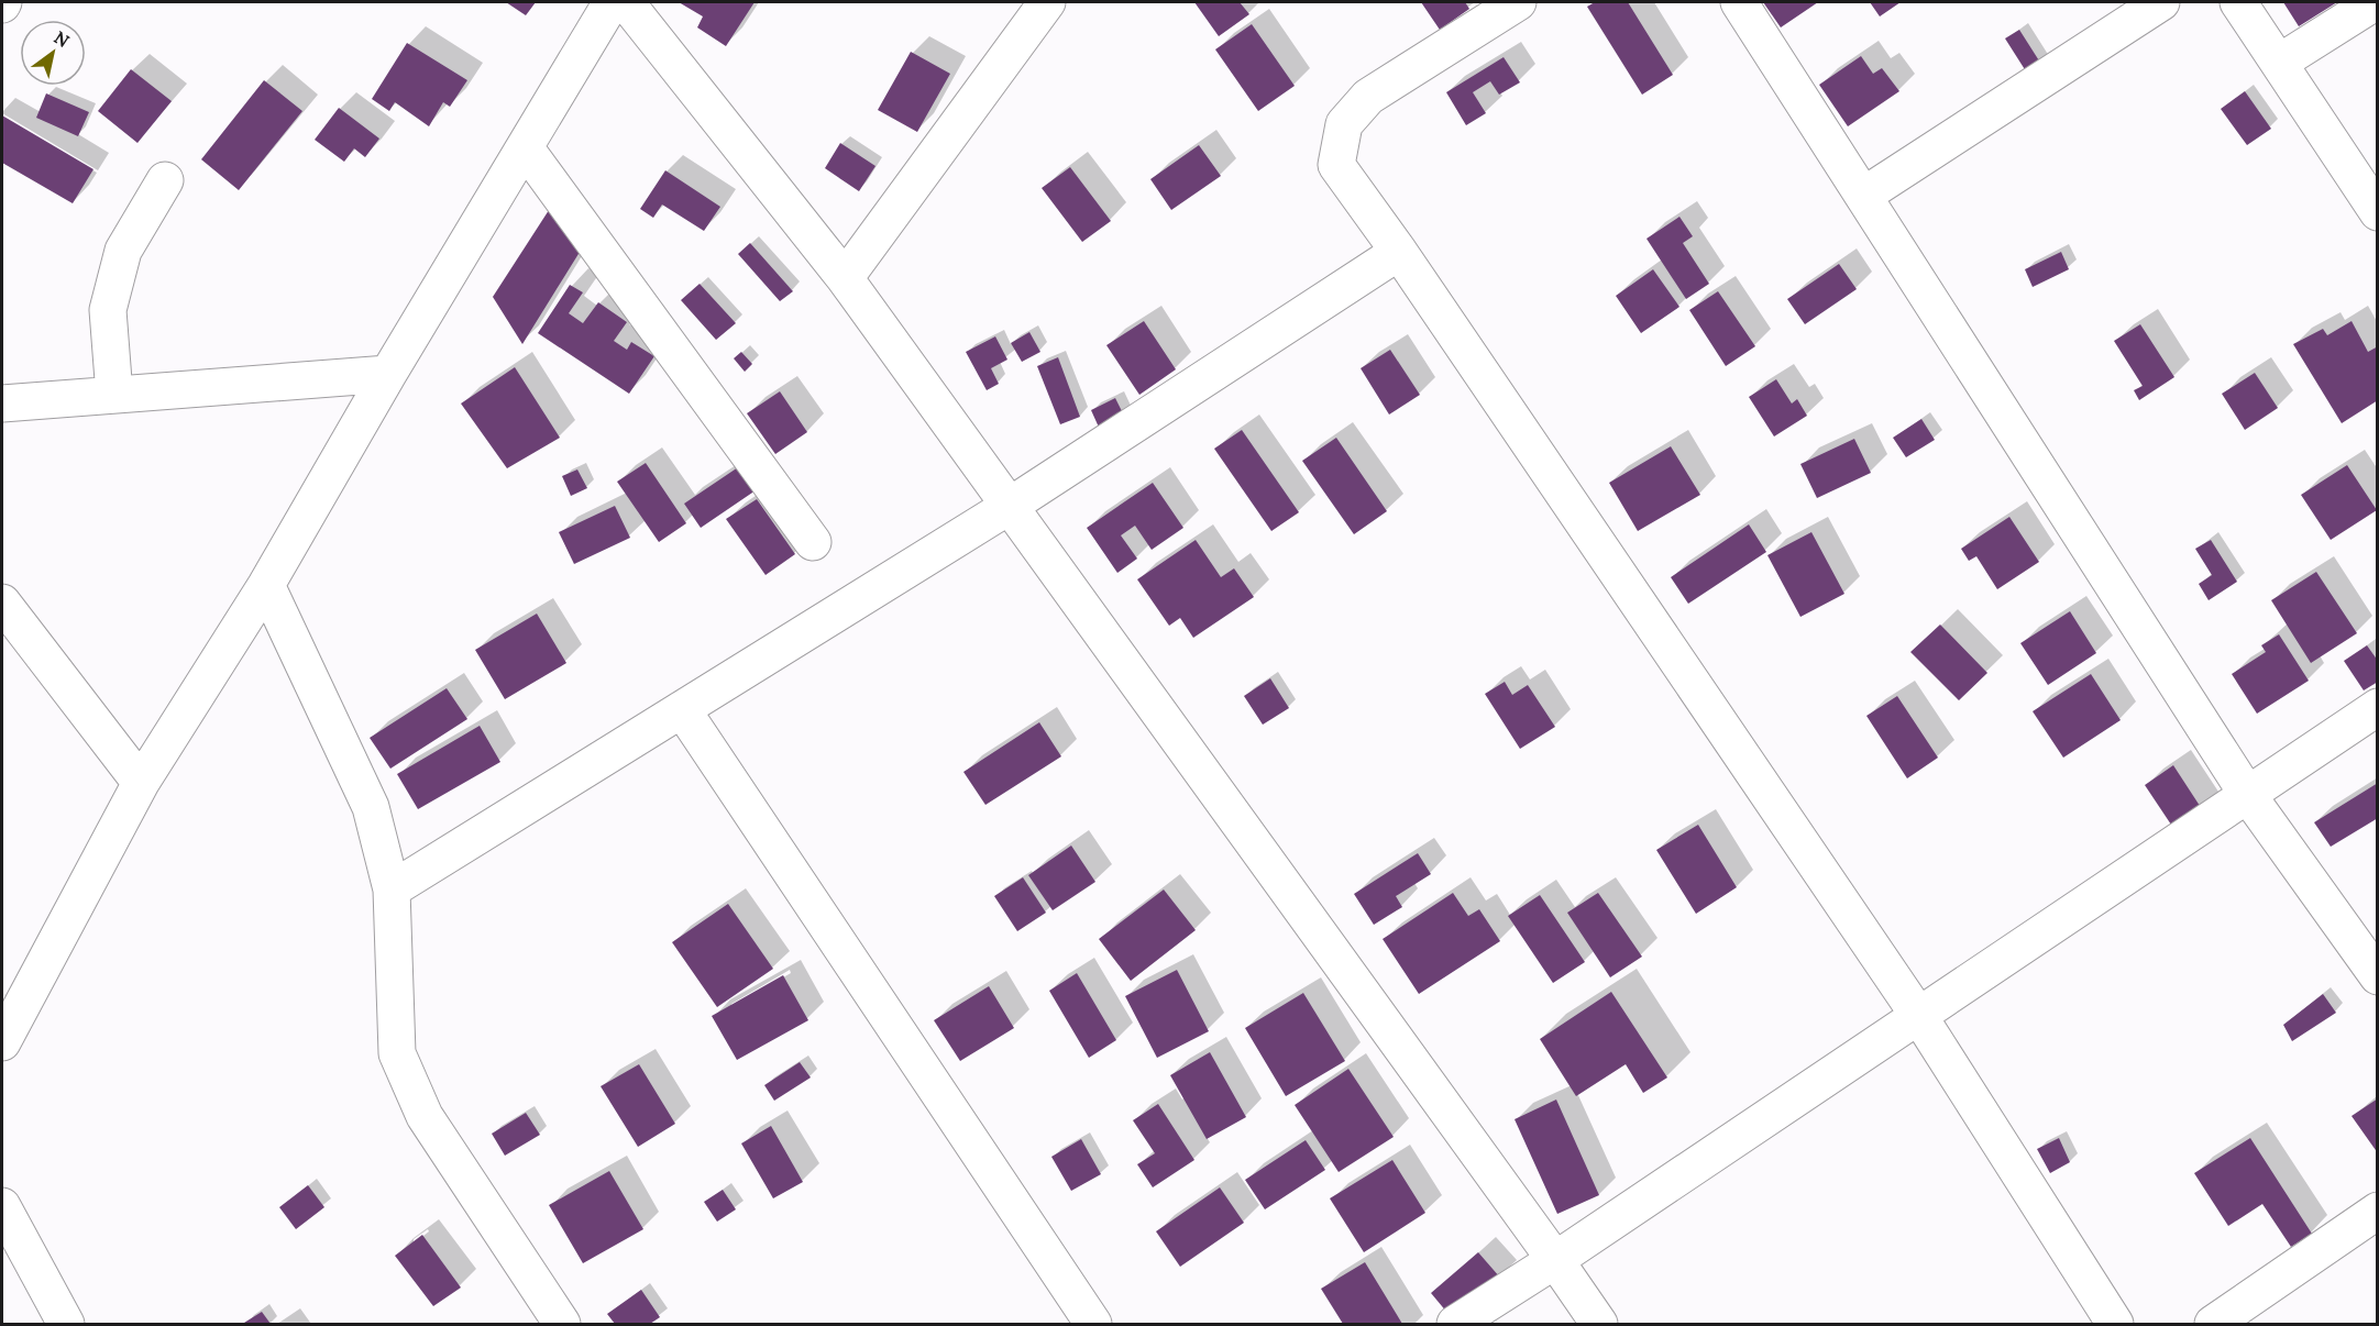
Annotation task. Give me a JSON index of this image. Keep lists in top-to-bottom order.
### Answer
{
  "north": "top right"
}
